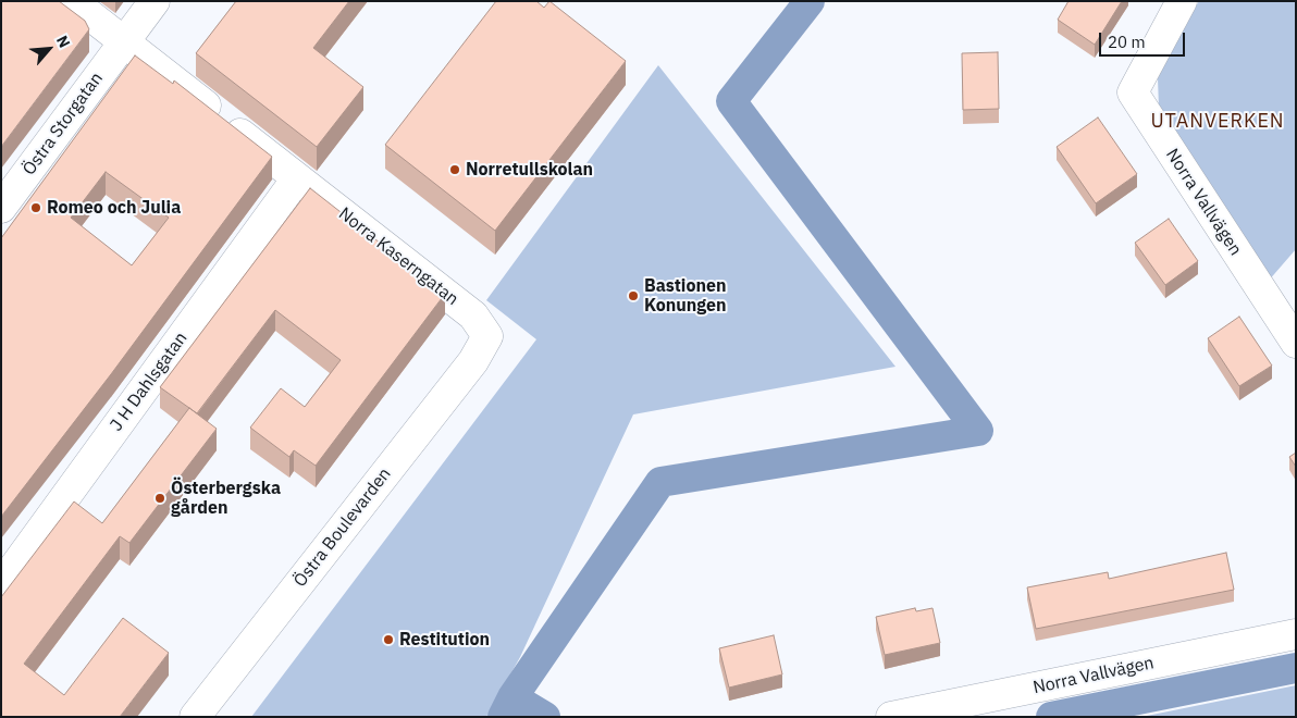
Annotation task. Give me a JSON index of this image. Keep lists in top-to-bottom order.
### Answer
{
  "streets": {
    "street": [
      "Östra Storgatan",
      "Norra Vallvägen",
      "Norra Kaserngatan",
      "J H Dahlsgatan",
      "Östra Boulevarden"
    ]
  },
  "crossings": [
    ["Östra Storgatan", "Norra Kaserngatan"],
    ["Norra Kaserngatan", "J H Dahlsgatan"],
    ["Norra Kaserngatan", "Östra Boulevarden"]
  ],
  "districts": ["UTANVERKEN"],
  "places": [
    "Norretullskolan",
    "Romeo och Julia",
    "Bastionen Konungen",
    "Österbergska gården",
    "Restitution"
  ],
  "scale_bar": "20 m",
  "north": "top right"
}
